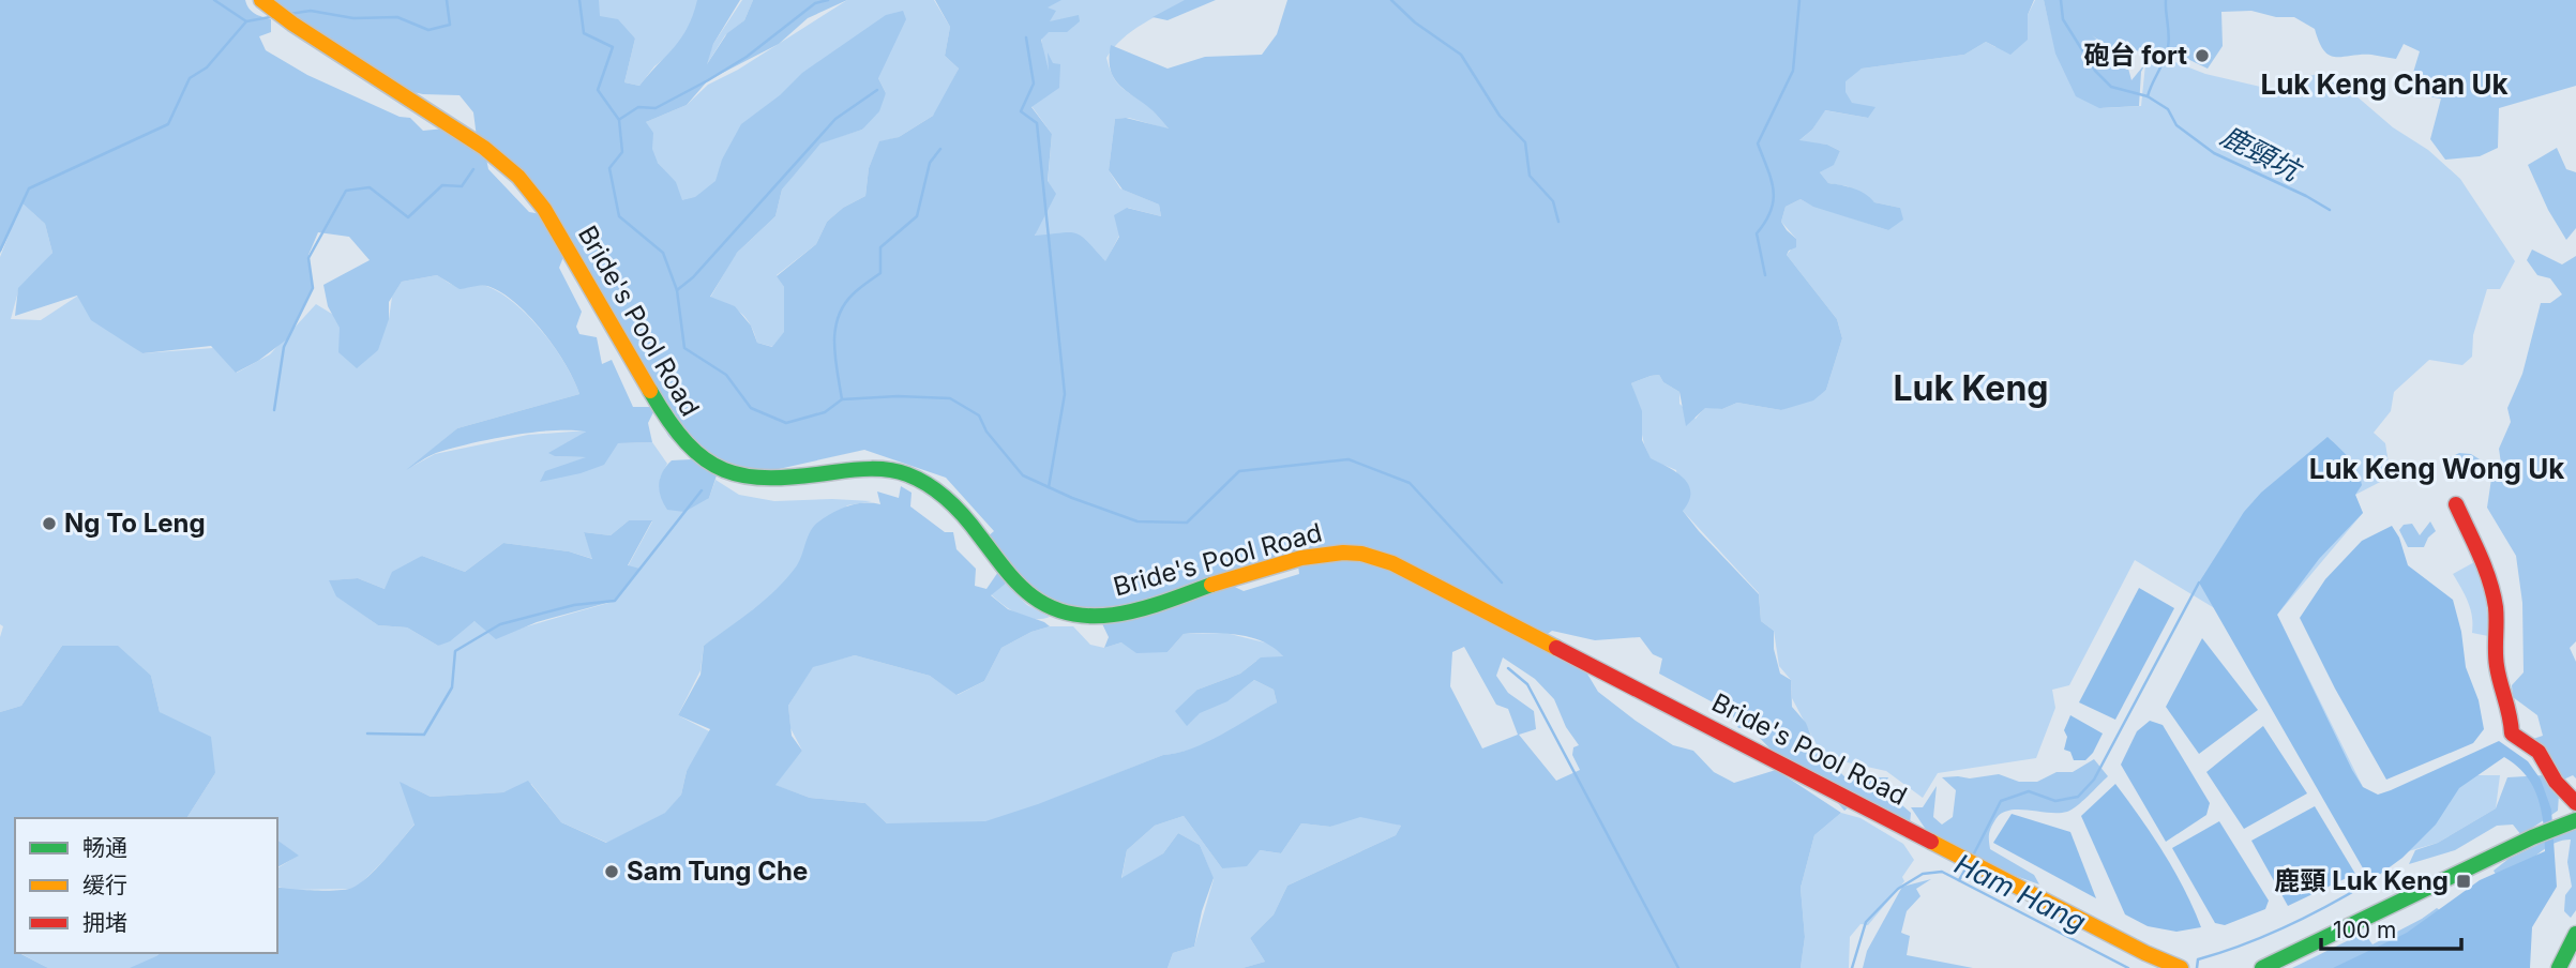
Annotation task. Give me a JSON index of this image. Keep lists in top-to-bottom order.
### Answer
{
  "streets": {
    "street": ["Bride's Pool Road"]
  },
  "districts": ["Luk Keng Chan Uk", "Luk Keng", "Luk Keng Wong Uk"],
  "water": ["鹿頸坑", "Ham Hang"],
  "places": {
    "other": ["砲台 fort", "Ng To Leng", "Sam Tung Che"],
    "transit": ["鹿頸 Luk Keng"]
  },
  "legend": ["畅通", "缓行", "拥堵"],
  "scale_bar": "100 m"
}
